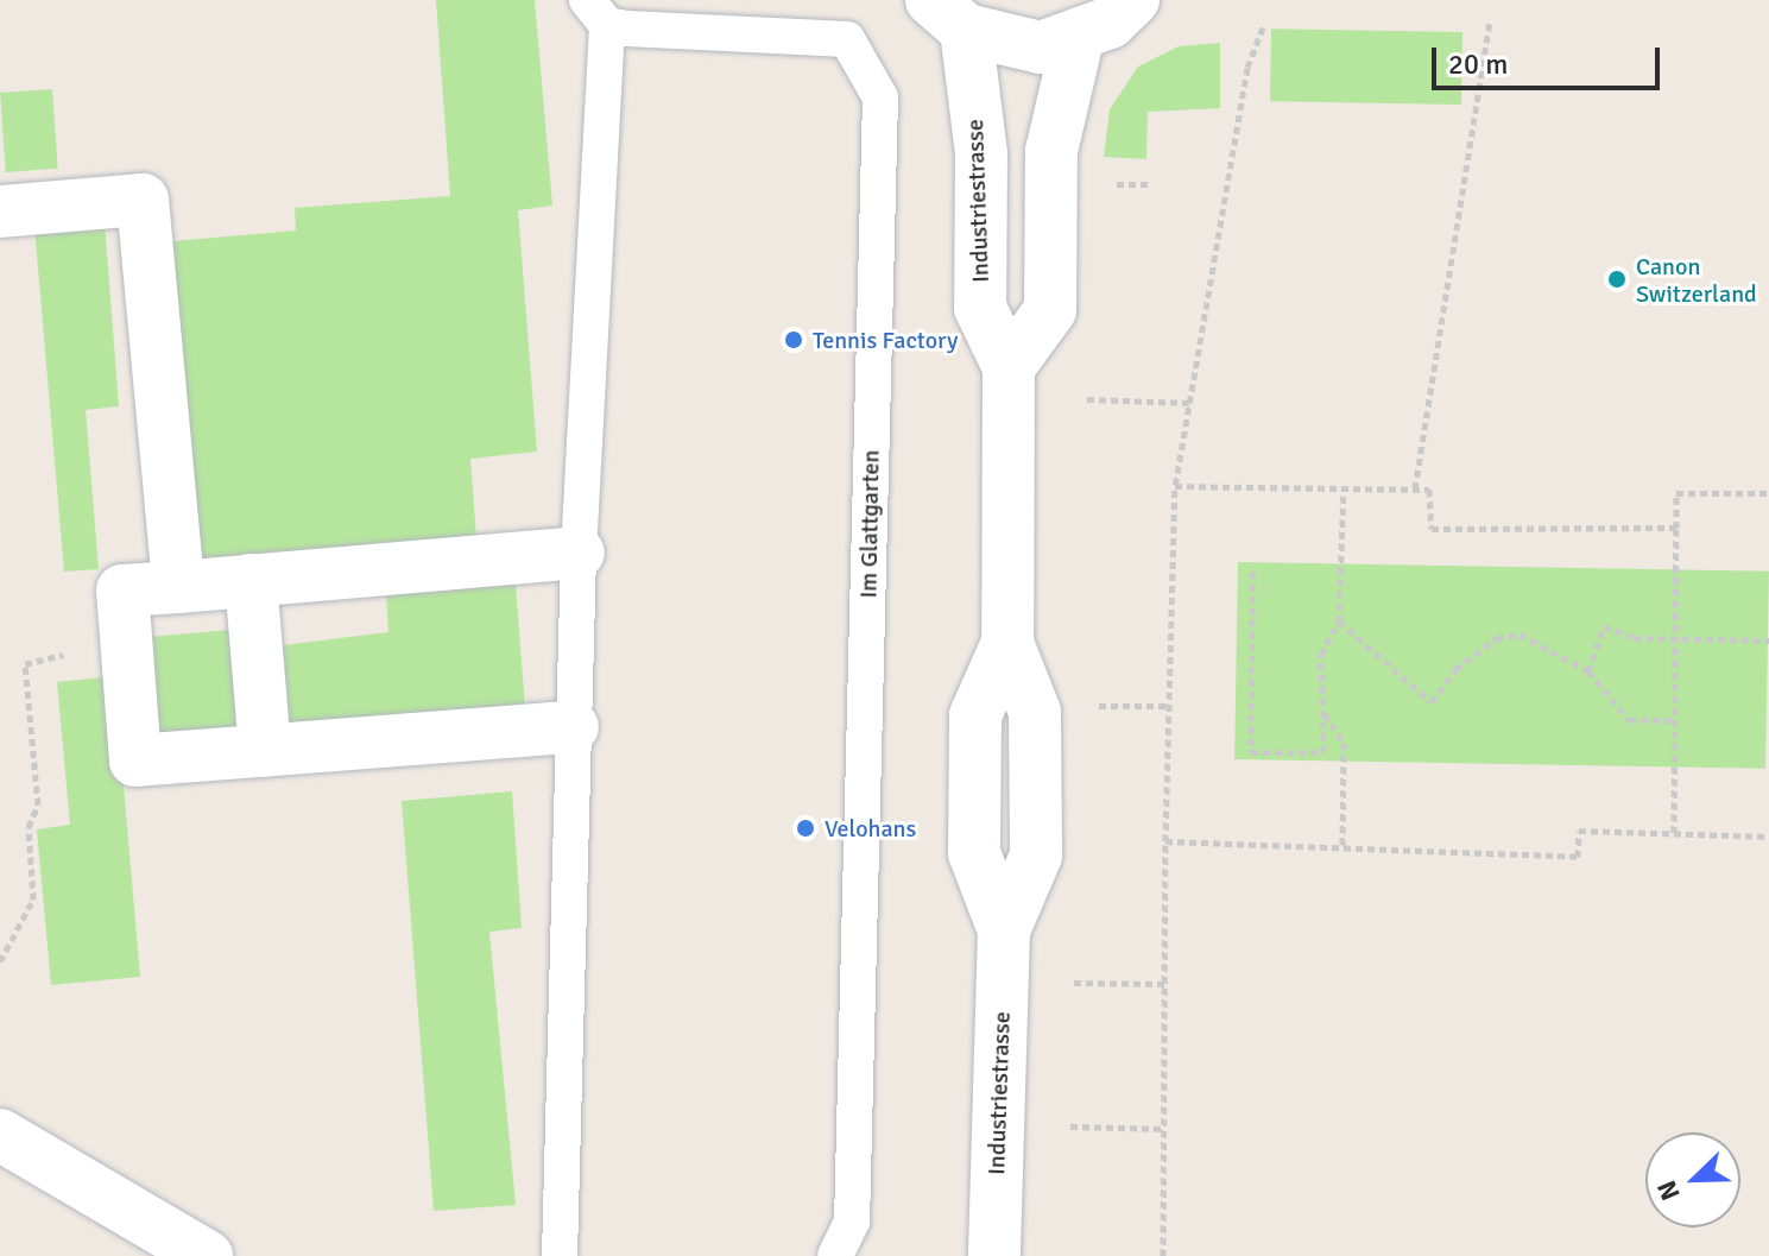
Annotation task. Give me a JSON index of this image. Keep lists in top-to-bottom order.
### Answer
{
  "streets": {
    "street": ["Industriestrasse"],
    "lane": ["Im Glattgarten"]
  },
  "places": ["Canon Switzerland", "Tennis Factory", "Velohans"],
  "scale_bar": "20 m",
  "north": "bottom left"
}
